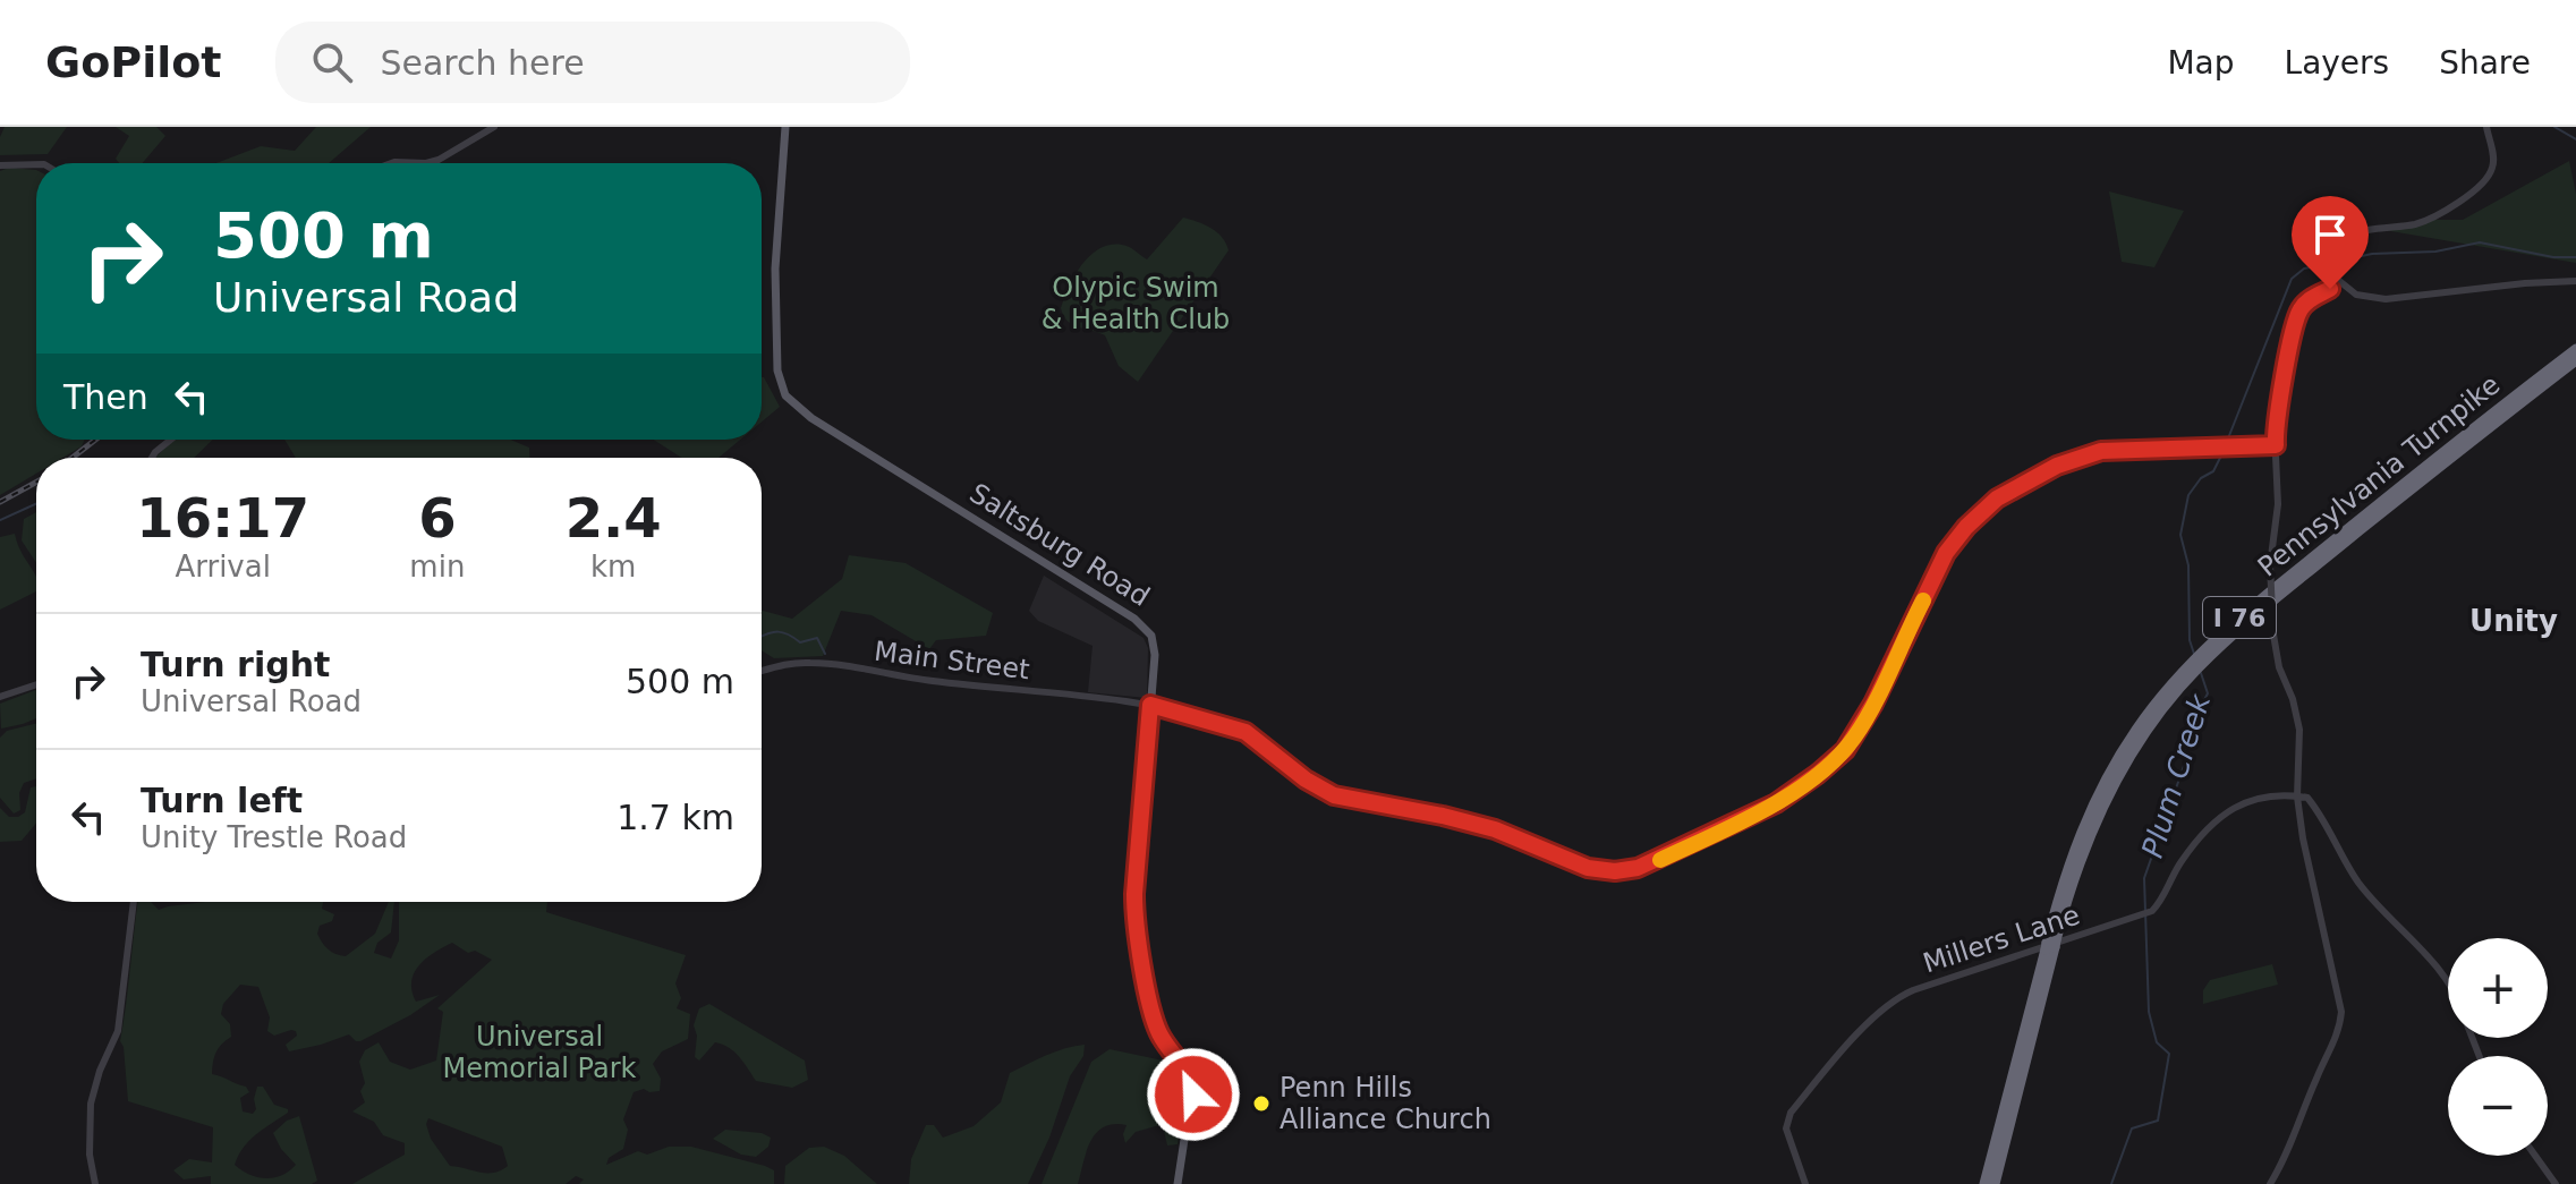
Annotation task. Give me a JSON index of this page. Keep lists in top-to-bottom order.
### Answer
{
  "streets": {
    "highway": ["Pennsylvania Turnpike", "I 76"],
    "main road": ["Saltsburg Road"],
    "street": ["Main Street", "Millers Lane"]
  },
  "crossings": [
    ["Saltsburg Road", "Main Street"]
  ],
  "districts": ["Unity"],
  "water": ["Plum Creek"],
  "parks": ["Olypic Swim & Health Club", "Universal Memorial Park"],
  "places": ["Penn Hills Alliance Church"],
  "page": {
    "header": "GoPilot",
    "search": "Search here",
    "nav": ["Map", "Layers", "Share"],
    "turn": ["500 m", "Universal Road"],
    "then": "Then",
    "eta": [
      "16:17",
      "Arrival",
      "6",
      "min",
      "2.4",
      "km"
    ],
    "list": [
      {
        "name": "Turn right",
        "note": "Universal Road",
        "value": "500 m"
      },
      {
        "name": "Turn left",
        "note": "Unity Trestle Road",
        "value": "1.7 km"
      }
    ],
    "map_buttons": ["+", "−"]
  }
}
